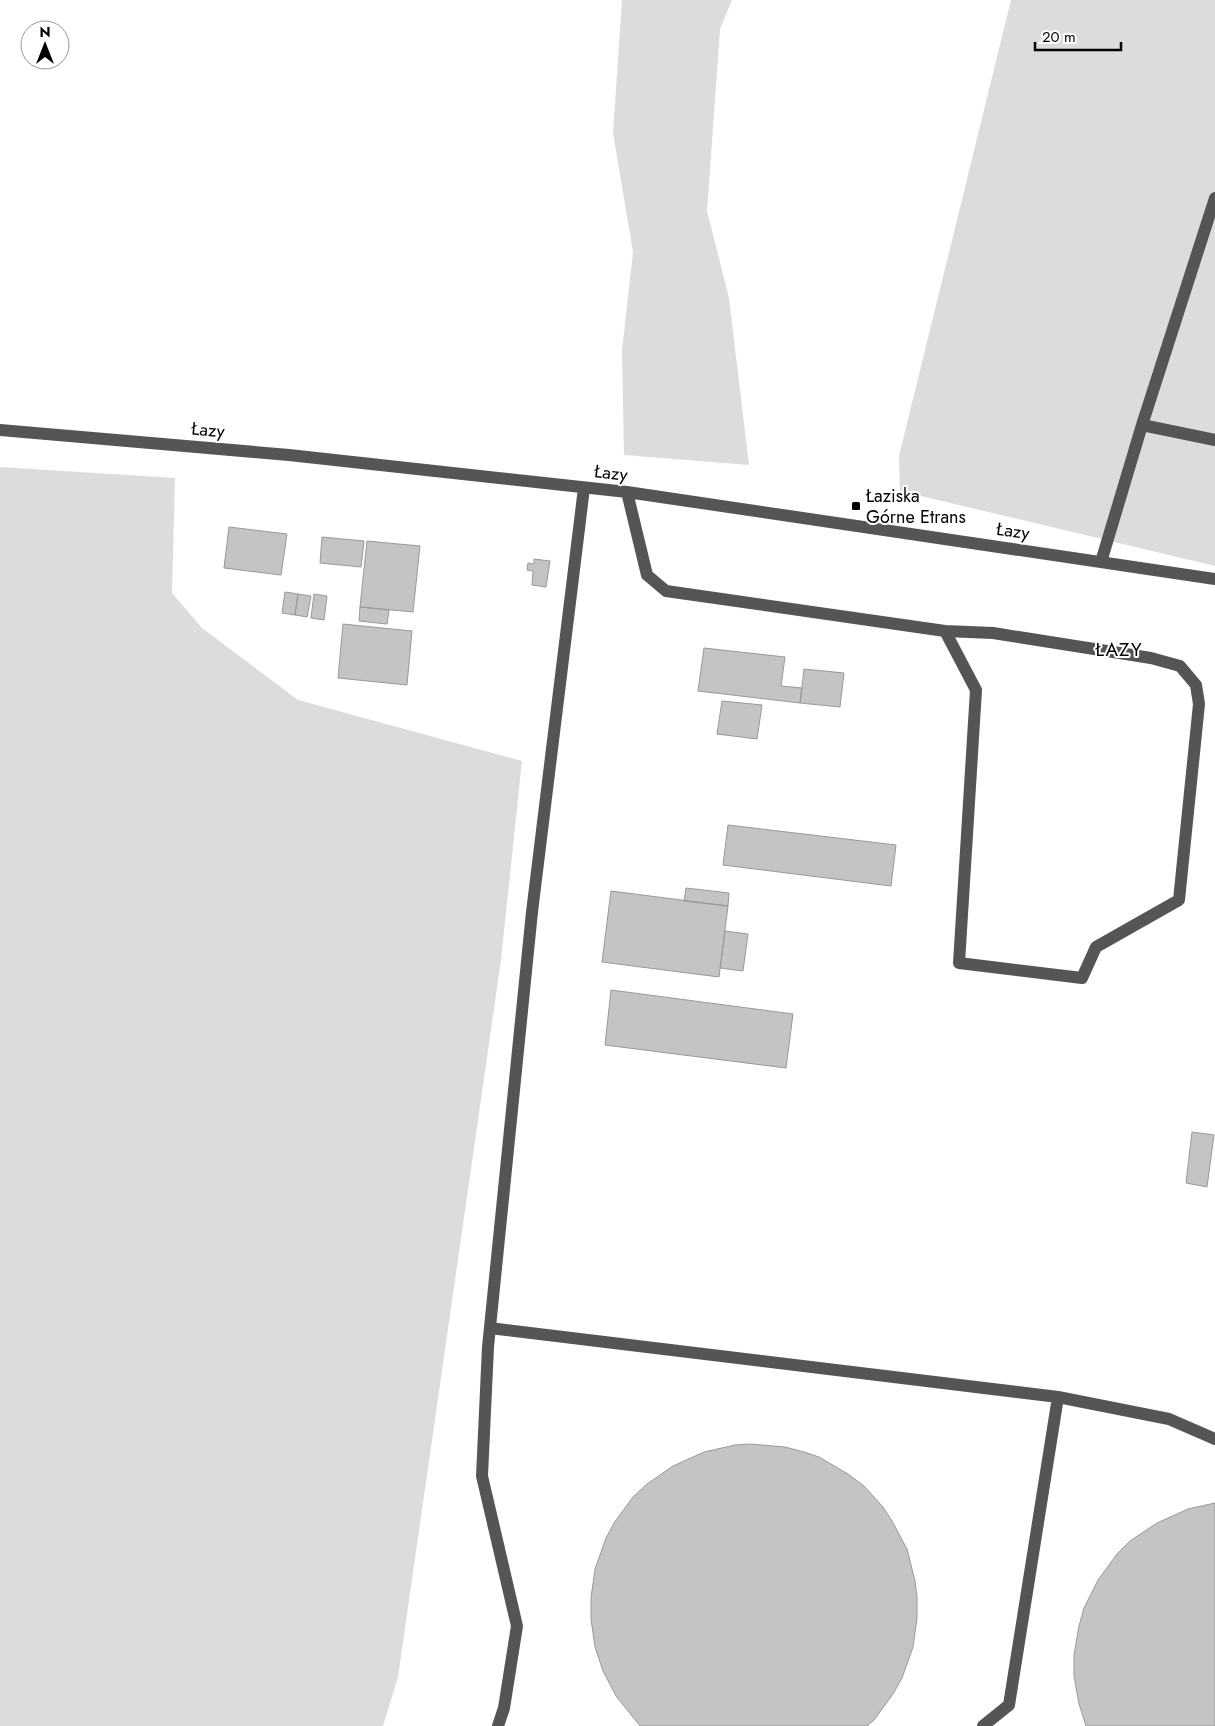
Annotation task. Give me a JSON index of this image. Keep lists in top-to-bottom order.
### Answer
{
  "streets": {
    "street": ["Łazy"]
  },
  "districts": ["ŁAZY"],
  "places": {
    "transit": ["Łaziska Górne Etrans"]
  },
  "scale_bar": "20 m",
  "north": "top"
}
